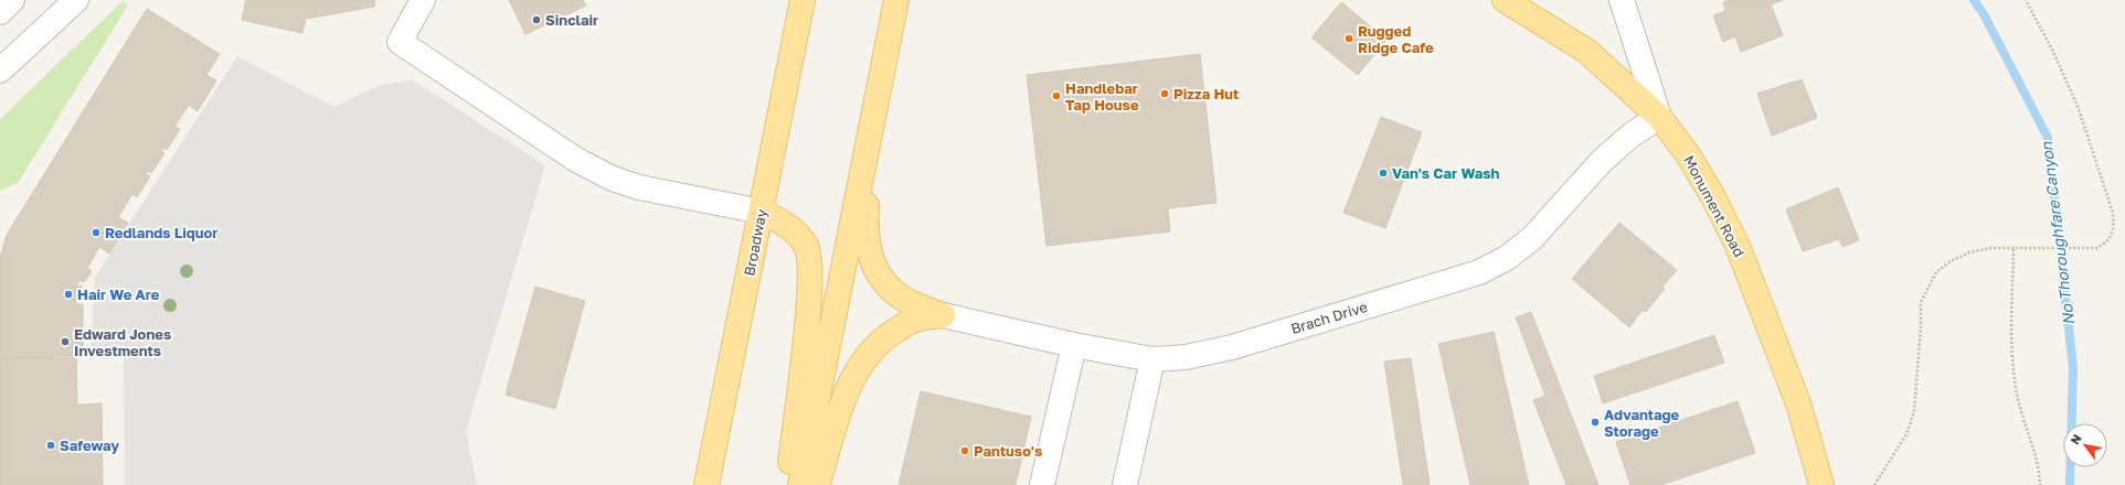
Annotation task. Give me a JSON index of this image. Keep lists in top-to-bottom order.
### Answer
{
  "streets": {
    "main road": ["Monument Road", "Broadway"],
    "street": ["Brach Drive"]
  },
  "crossings": [
    ["Monument Road", "Brach Drive"]
  ],
  "water": ["No Thoroughfare Canyon"],
  "places": [
    "Sinclair",
    "Rugged Ridge Cafe",
    "Pizza Hut",
    "Handlebar Tap House",
    "Van's Car Wash",
    "Redlands Liquor",
    "Hair We Are",
    "Edward Jones Investments",
    "Advantage Storage",
    "Safeway",
    "Pantuso's"
  ],
  "north": "top left"
}
